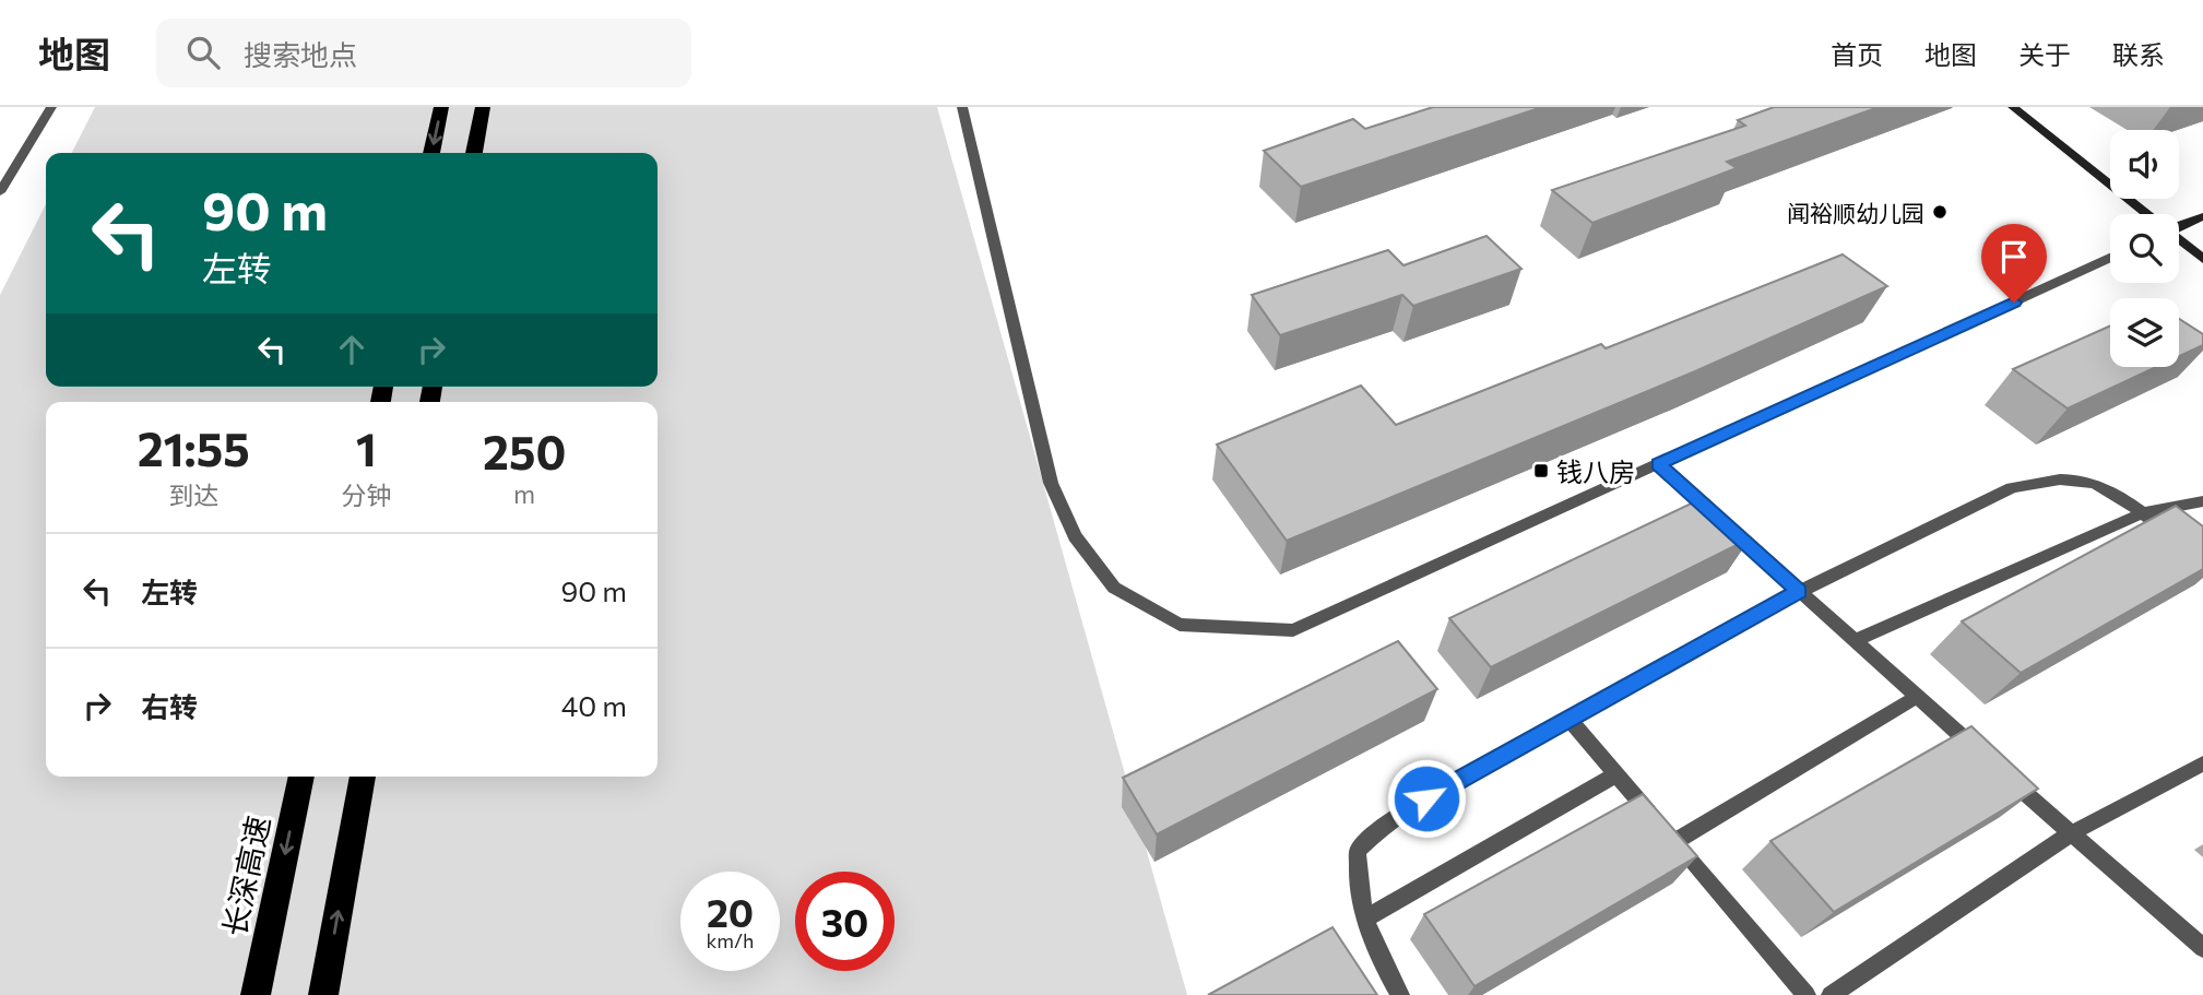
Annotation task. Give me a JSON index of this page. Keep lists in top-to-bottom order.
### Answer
{
  "streets": {
    "highway": ["长深高速"]
  },
  "places": {
    "other": ["闻裕顺幼儿园"],
    "transit": ["钱八房"]
  },
  "page": {
    "header": "地图",
    "search": "搜索地点",
    "nav": [
      "首页",
      "地图",
      "关于",
      "联系"
    ],
    "turn": ["90 m", "左转"],
    "eta": [
      "21:55",
      "到达",
      "1",
      "分钟",
      "250",
      "m"
    ],
    "list": [
      {
        "name": "左转",
        "value": "90 m"
      },
      {
        "name": "右转",
        "value": "40 m"
      }
    ],
    "speed": "20 km/h",
    "limit": "30"
  }
}
